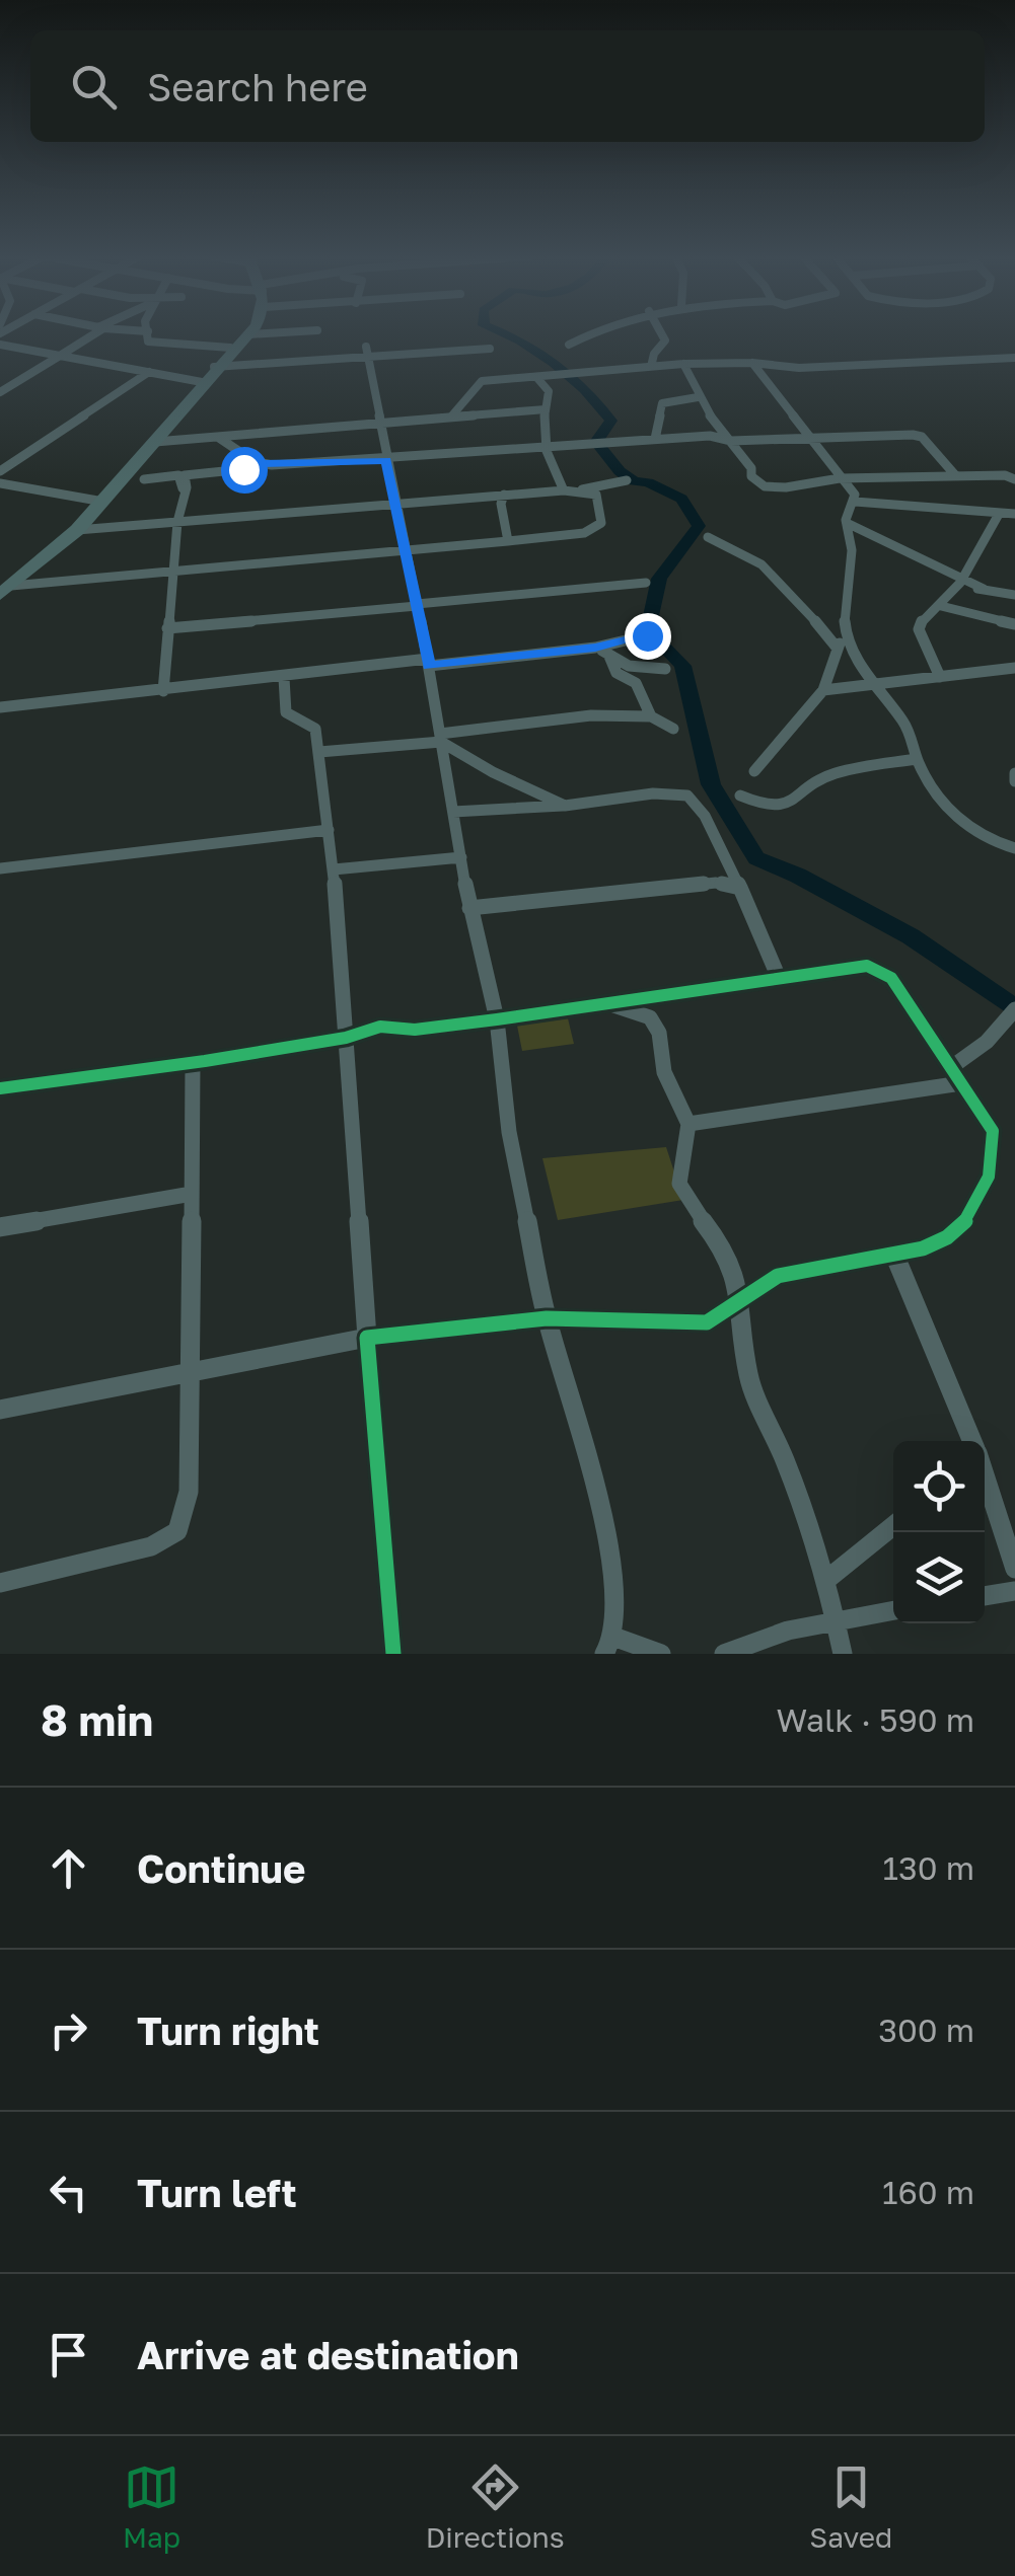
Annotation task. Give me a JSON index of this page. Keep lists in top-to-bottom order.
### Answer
{
  "page": {
    "search": "Search here",
    "heading": ["8 min", "Walk · 590 m"],
    "list": [
      ["Continue", "130 m"],
      ["Turn right", "300 m"],
      ["Turn left", "160 m"],
      "Arrive at destination"
    ],
    "nav": ["Map", "Directions", "Saved"]
  }
}
